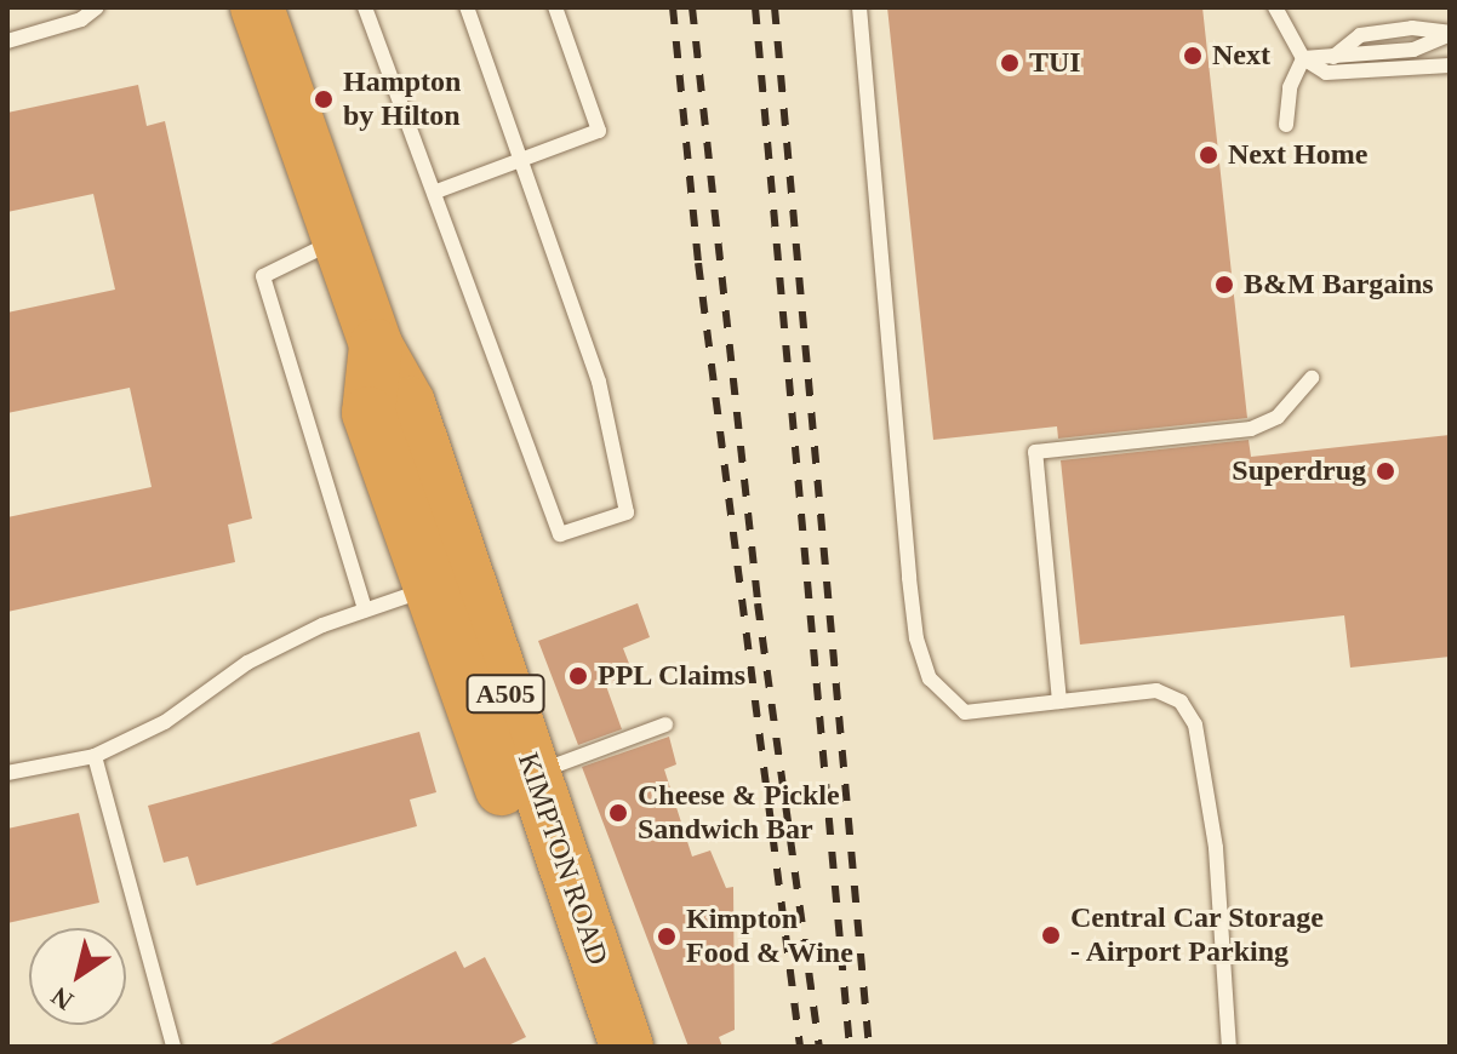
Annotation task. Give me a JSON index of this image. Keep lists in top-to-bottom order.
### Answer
{
  "streets": {
    "highway": ["A505", "KIMPTON ROAD"]
  },
  "places": [
    "Next",
    "TUI",
    "Hampton by Hilton",
    "Next Home",
    "B&M Bargains",
    "Superdrug",
    "PPL Claims",
    "Cheese & Pickle Sandwich Bar",
    "Central Car Storage - Airport Parking",
    "Kimpton Food & Wine"
  ],
  "north": "bottom left"
}
